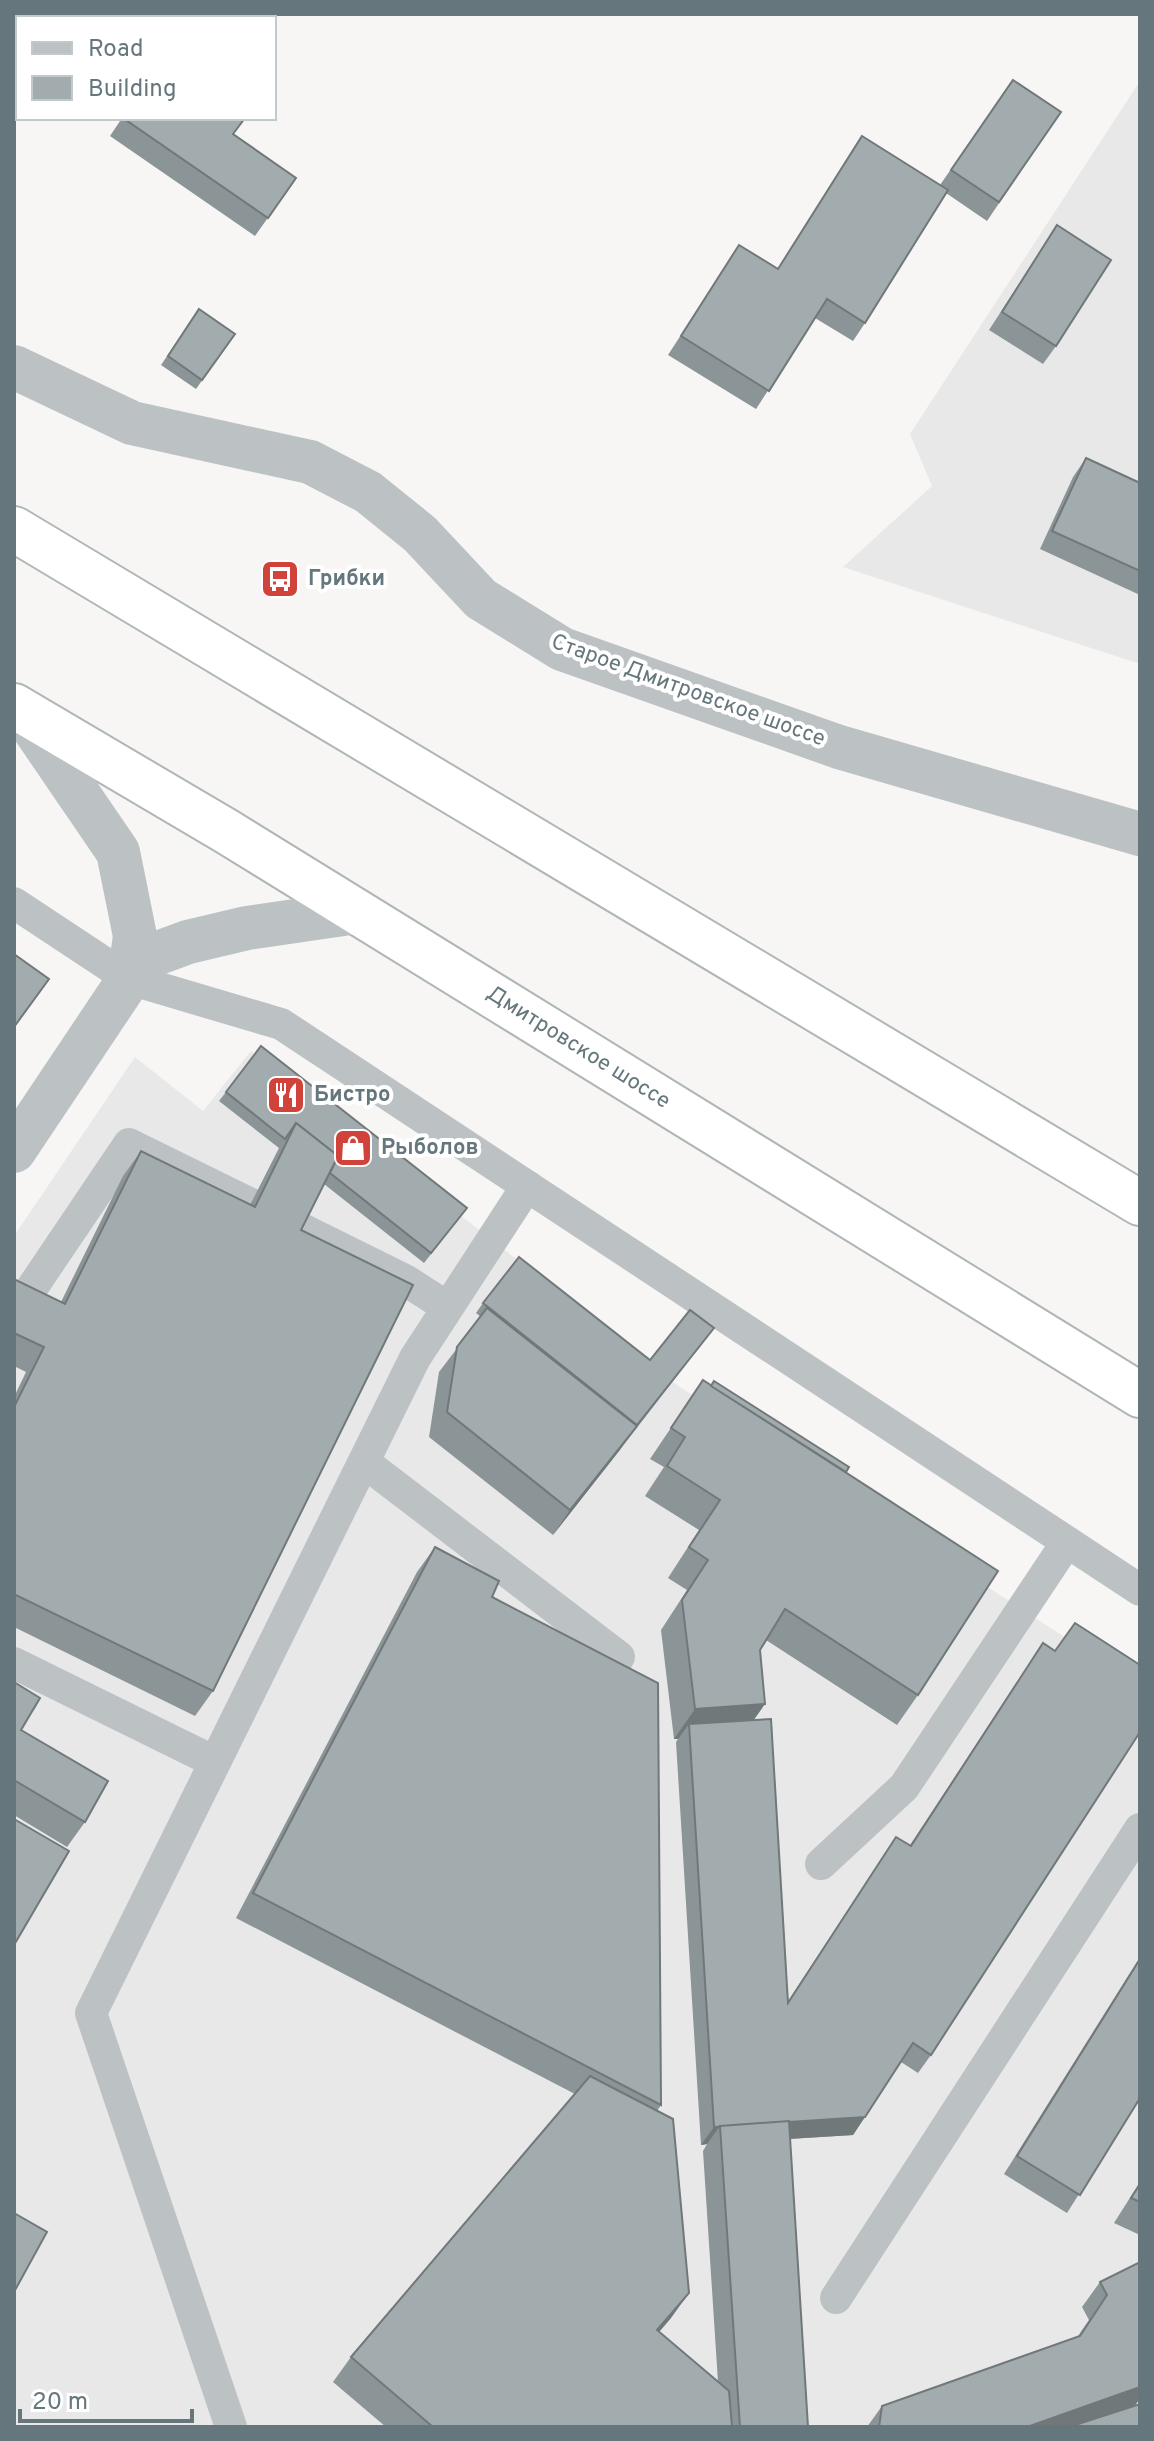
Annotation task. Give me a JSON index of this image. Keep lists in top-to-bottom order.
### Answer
{
  "streets": {
    "highway": ["Дмитровское шоссе"],
    "street": ["Старое Дмитровское шоссе"]
  },
  "places": {
    "bus stop": ["Грибки"],
    "restaurant": ["Бистро"],
    "shop": ["Рыболов"]
  },
  "legend": ["Road", "Building"],
  "scale_bar": "20 m"
}
